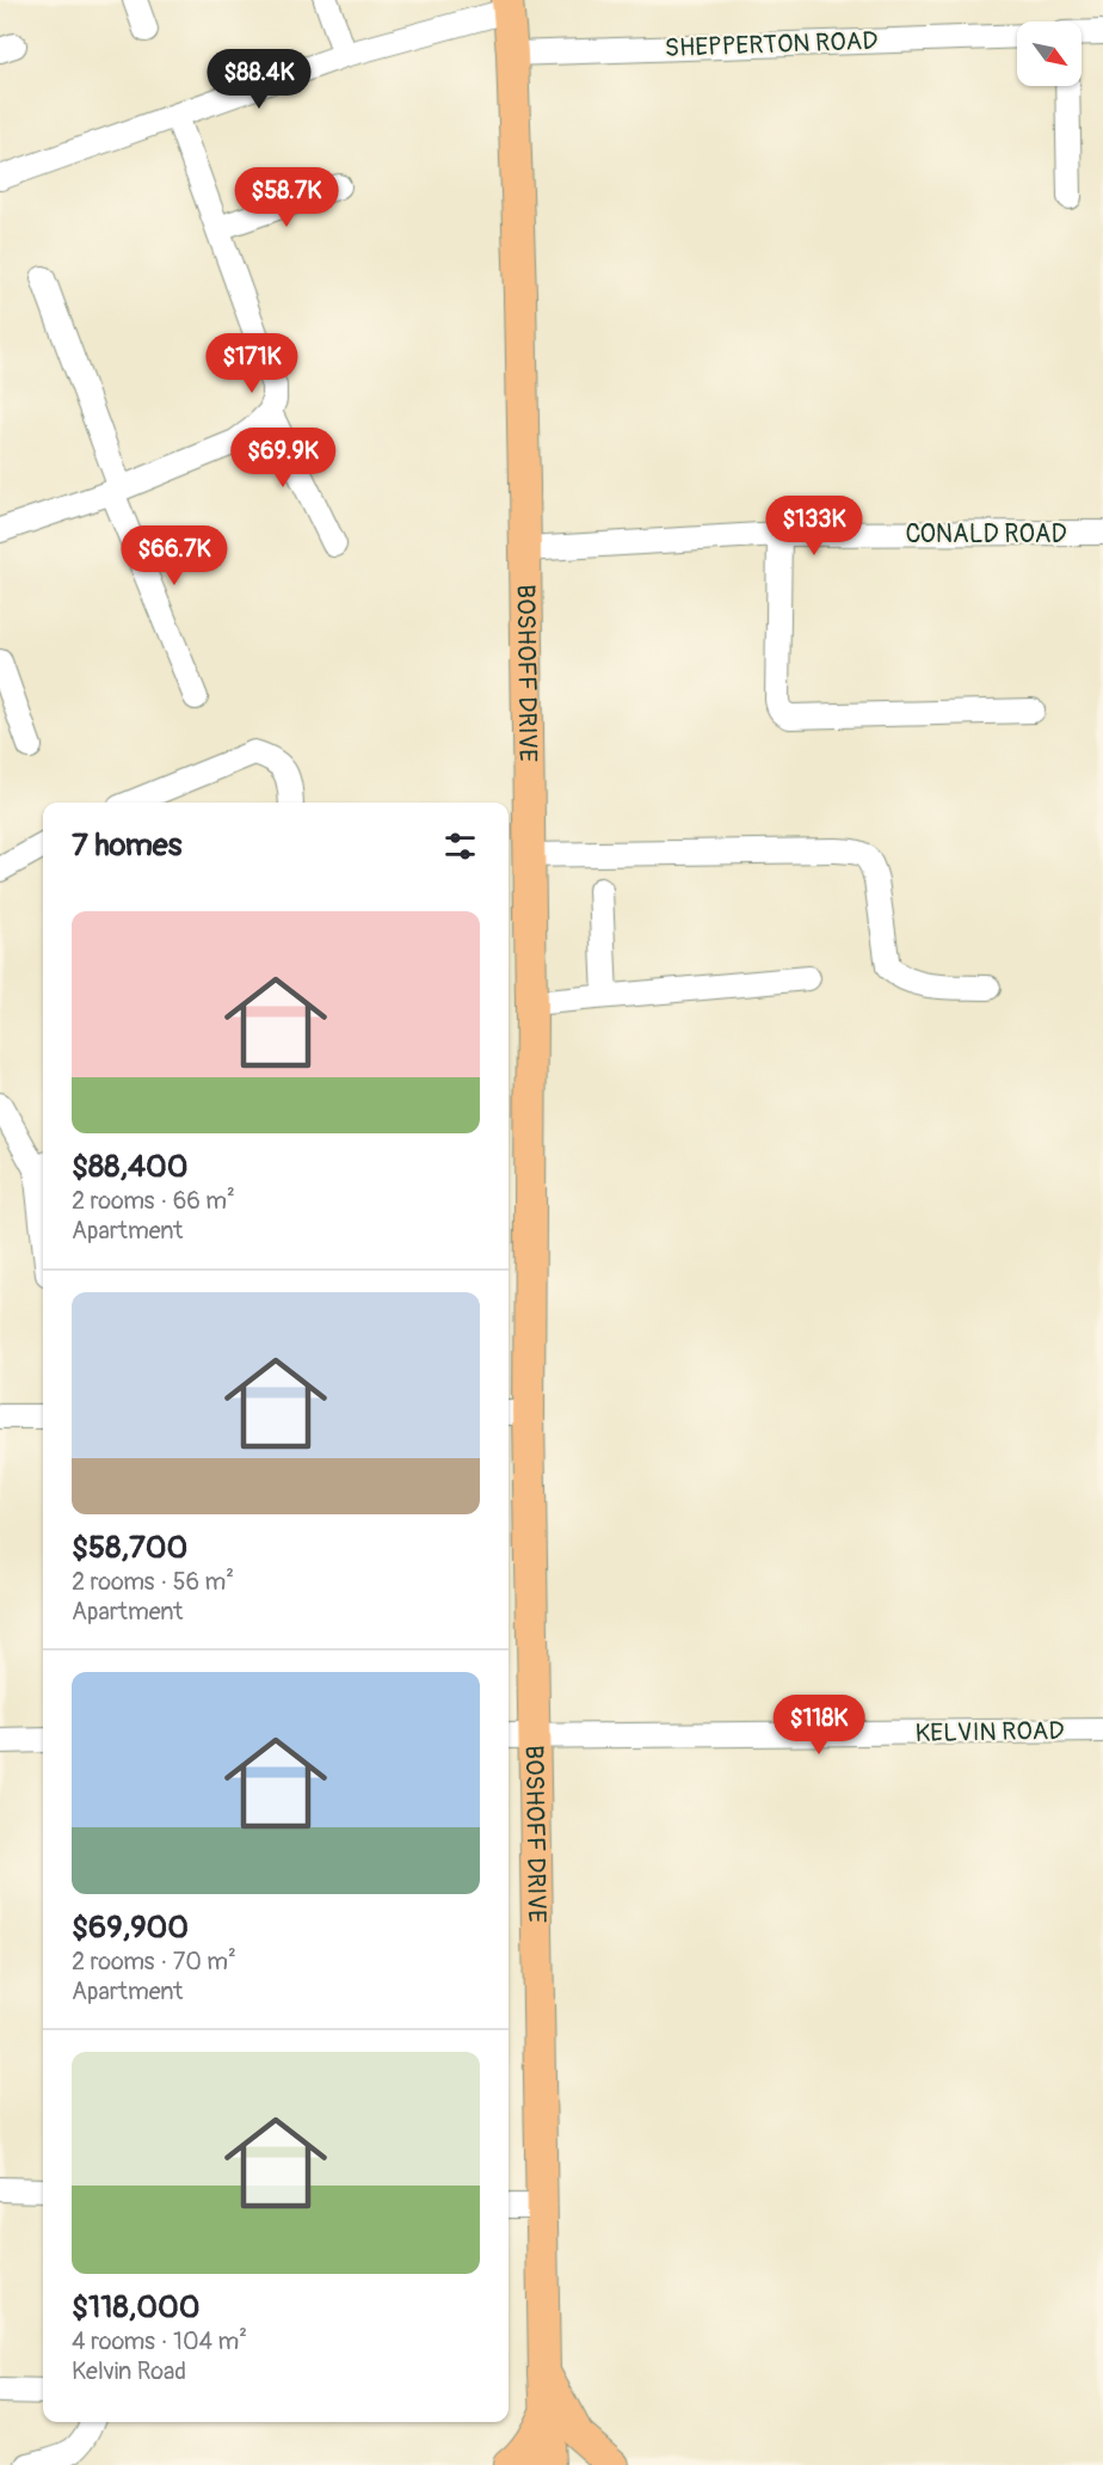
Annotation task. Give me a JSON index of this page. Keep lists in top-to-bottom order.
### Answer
{
  "streets": {
    "main road": ["BOSHOFF DRIVE"],
    "street": ["SHEPPERTON ROAD", "CONALD ROAD", "KELVIN ROAD"]
  },
  "crossings": [
    ["SHEPPERTON ROAD", "BOSHOFF DRIVE"],
    ["CONALD ROAD", "BOSHOFF DRIVE"],
    ["BOSHOFF DRIVE", "KELVIN ROAD"]
  ],
  "north": "bottom right",
  "page": {
    "price": [
      "$88.4K",
      "$58.7K",
      "$171K",
      "$69.9K",
      "$133K",
      "$66.7K",
      "$118K"
    ],
    "heading": "7 homes",
    "list": [
      {
        "name": "$88,400",
        "note": "2 rooms · 66 m² · Apartment"
      },
      {
        "name": "$58,700",
        "note": "2 rooms · 56 m² · Apartment"
      },
      {
        "name": "$69,900",
        "note": "2 rooms · 70 m² · Apartment"
      },
      {
        "name": "$118,000",
        "note": "4 rooms · 104 m² · Kelvin Road"
      }
    ]
  }
}
